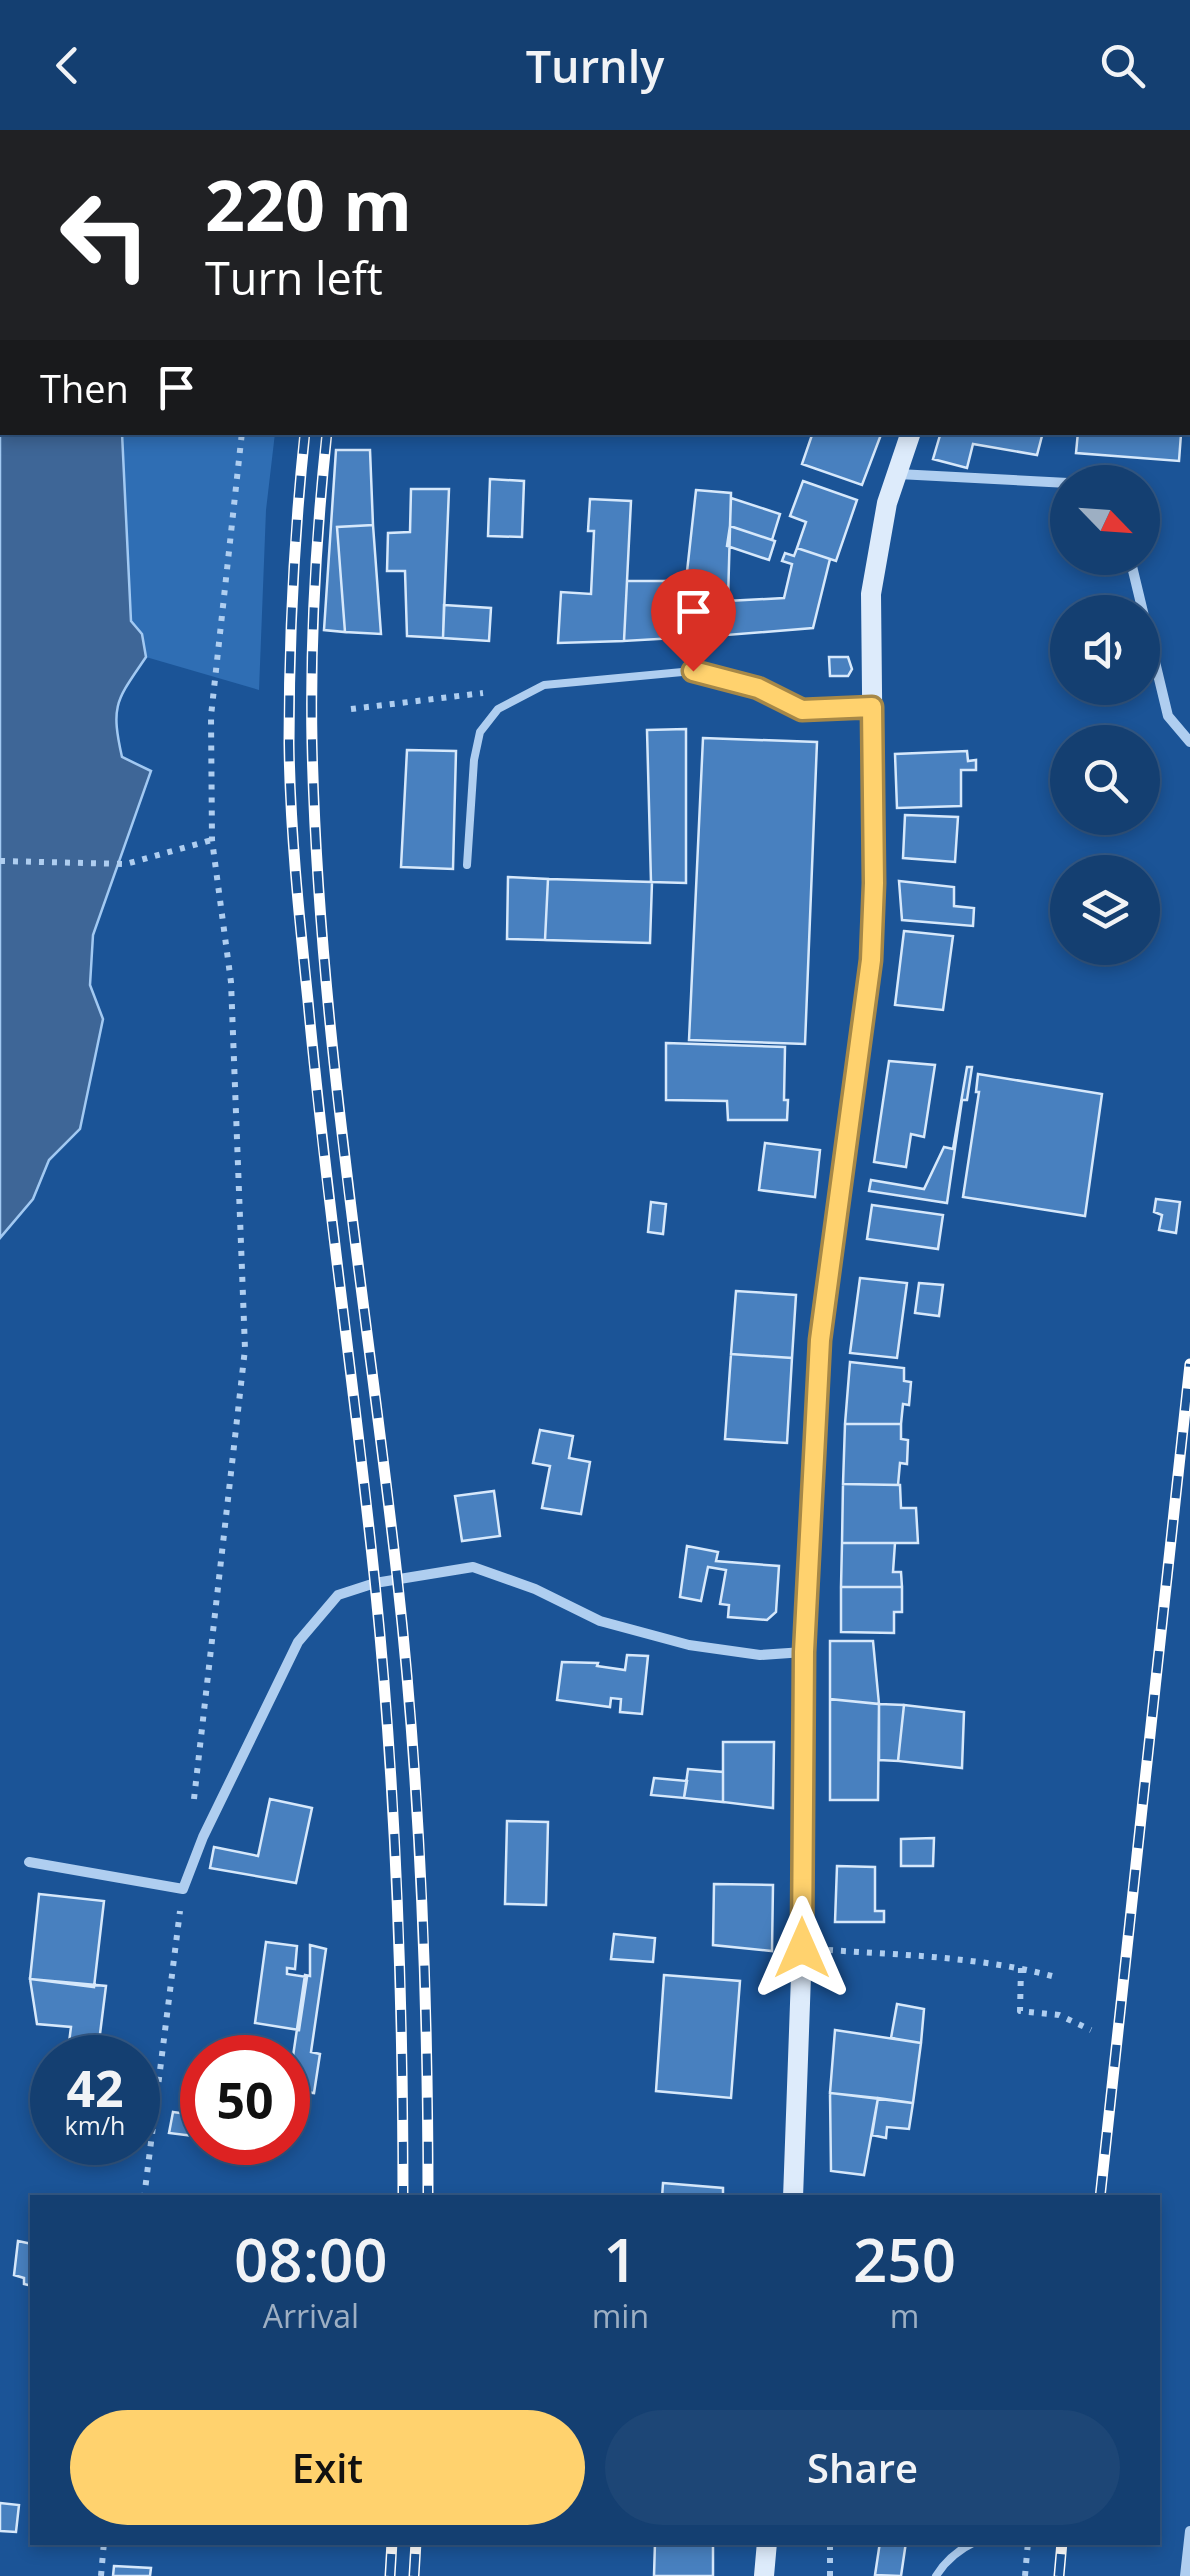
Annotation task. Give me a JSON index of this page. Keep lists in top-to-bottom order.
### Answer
{
  "north": "bottom right",
  "page": {
    "header": "Turnly",
    "turn": ["220 m", "Turn left"],
    "then": "Then",
    "speed": "42 km/h",
    "limit": "50",
    "eta": [
      "08:00",
      "Arrival",
      "1",
      "min",
      "250",
      "m"
    ],
    "buttons": ["Exit", "Share"]
  }
}
